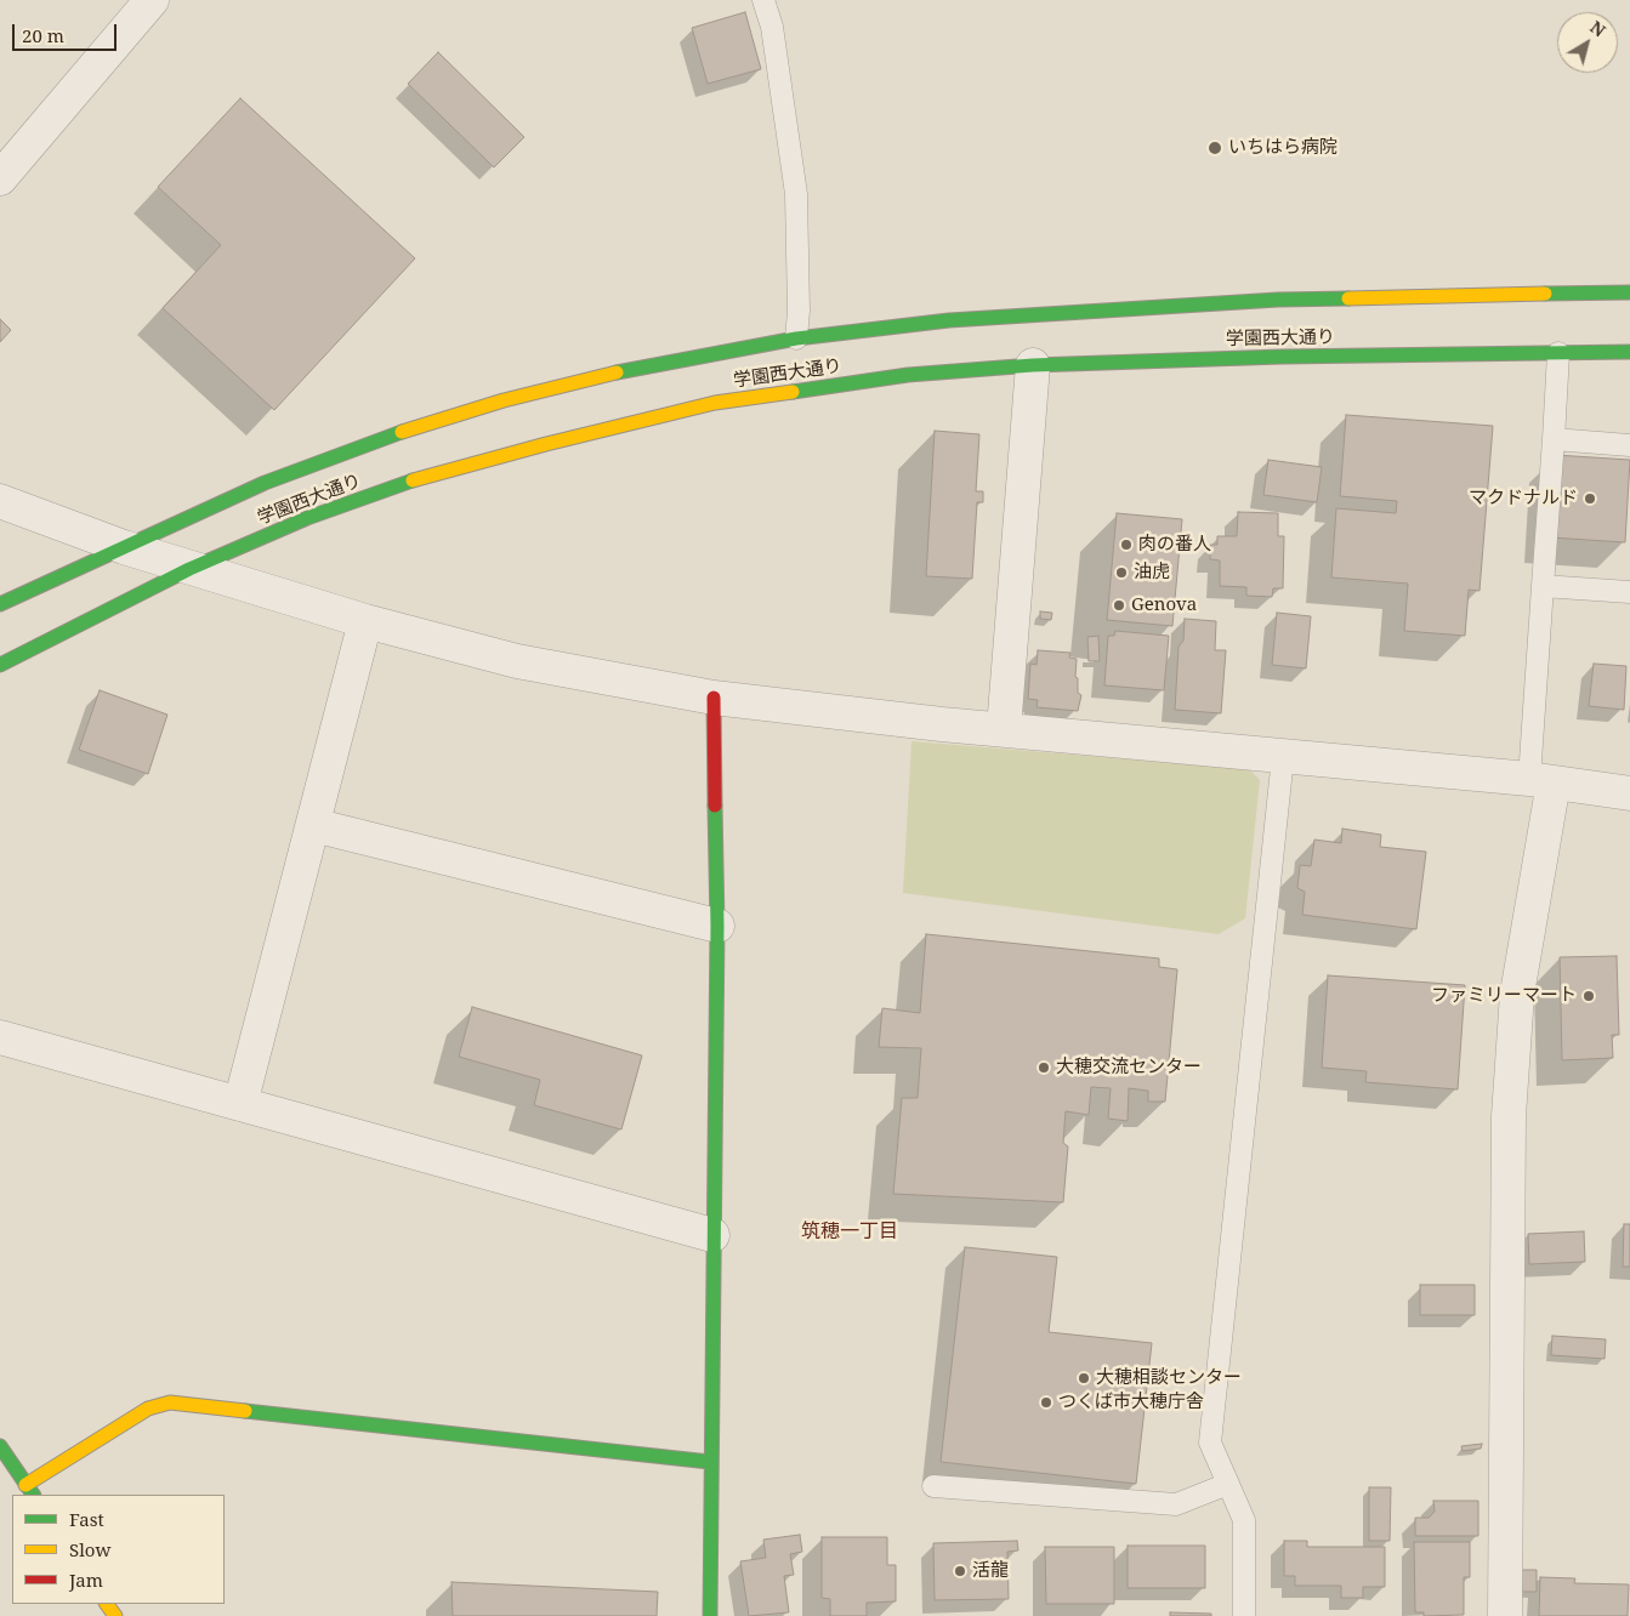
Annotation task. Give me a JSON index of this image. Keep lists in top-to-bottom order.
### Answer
{
  "streets": {
    "main road": ["学園西大通り"]
  },
  "districts": ["筑穂一丁目"],
  "places": [
    "いちはら病院",
    "マクドナルド",
    "肉の番人",
    "油虎",
    "Genova",
    "ファミリーマート",
    "大穂交流センター",
    "大穂相談センター",
    "つくば市大穂庁舎",
    "活龍"
  ],
  "legend": ["Fast", "Slow", "Jam"],
  "scale_bar": "20 m",
  "north": "top right"
}
